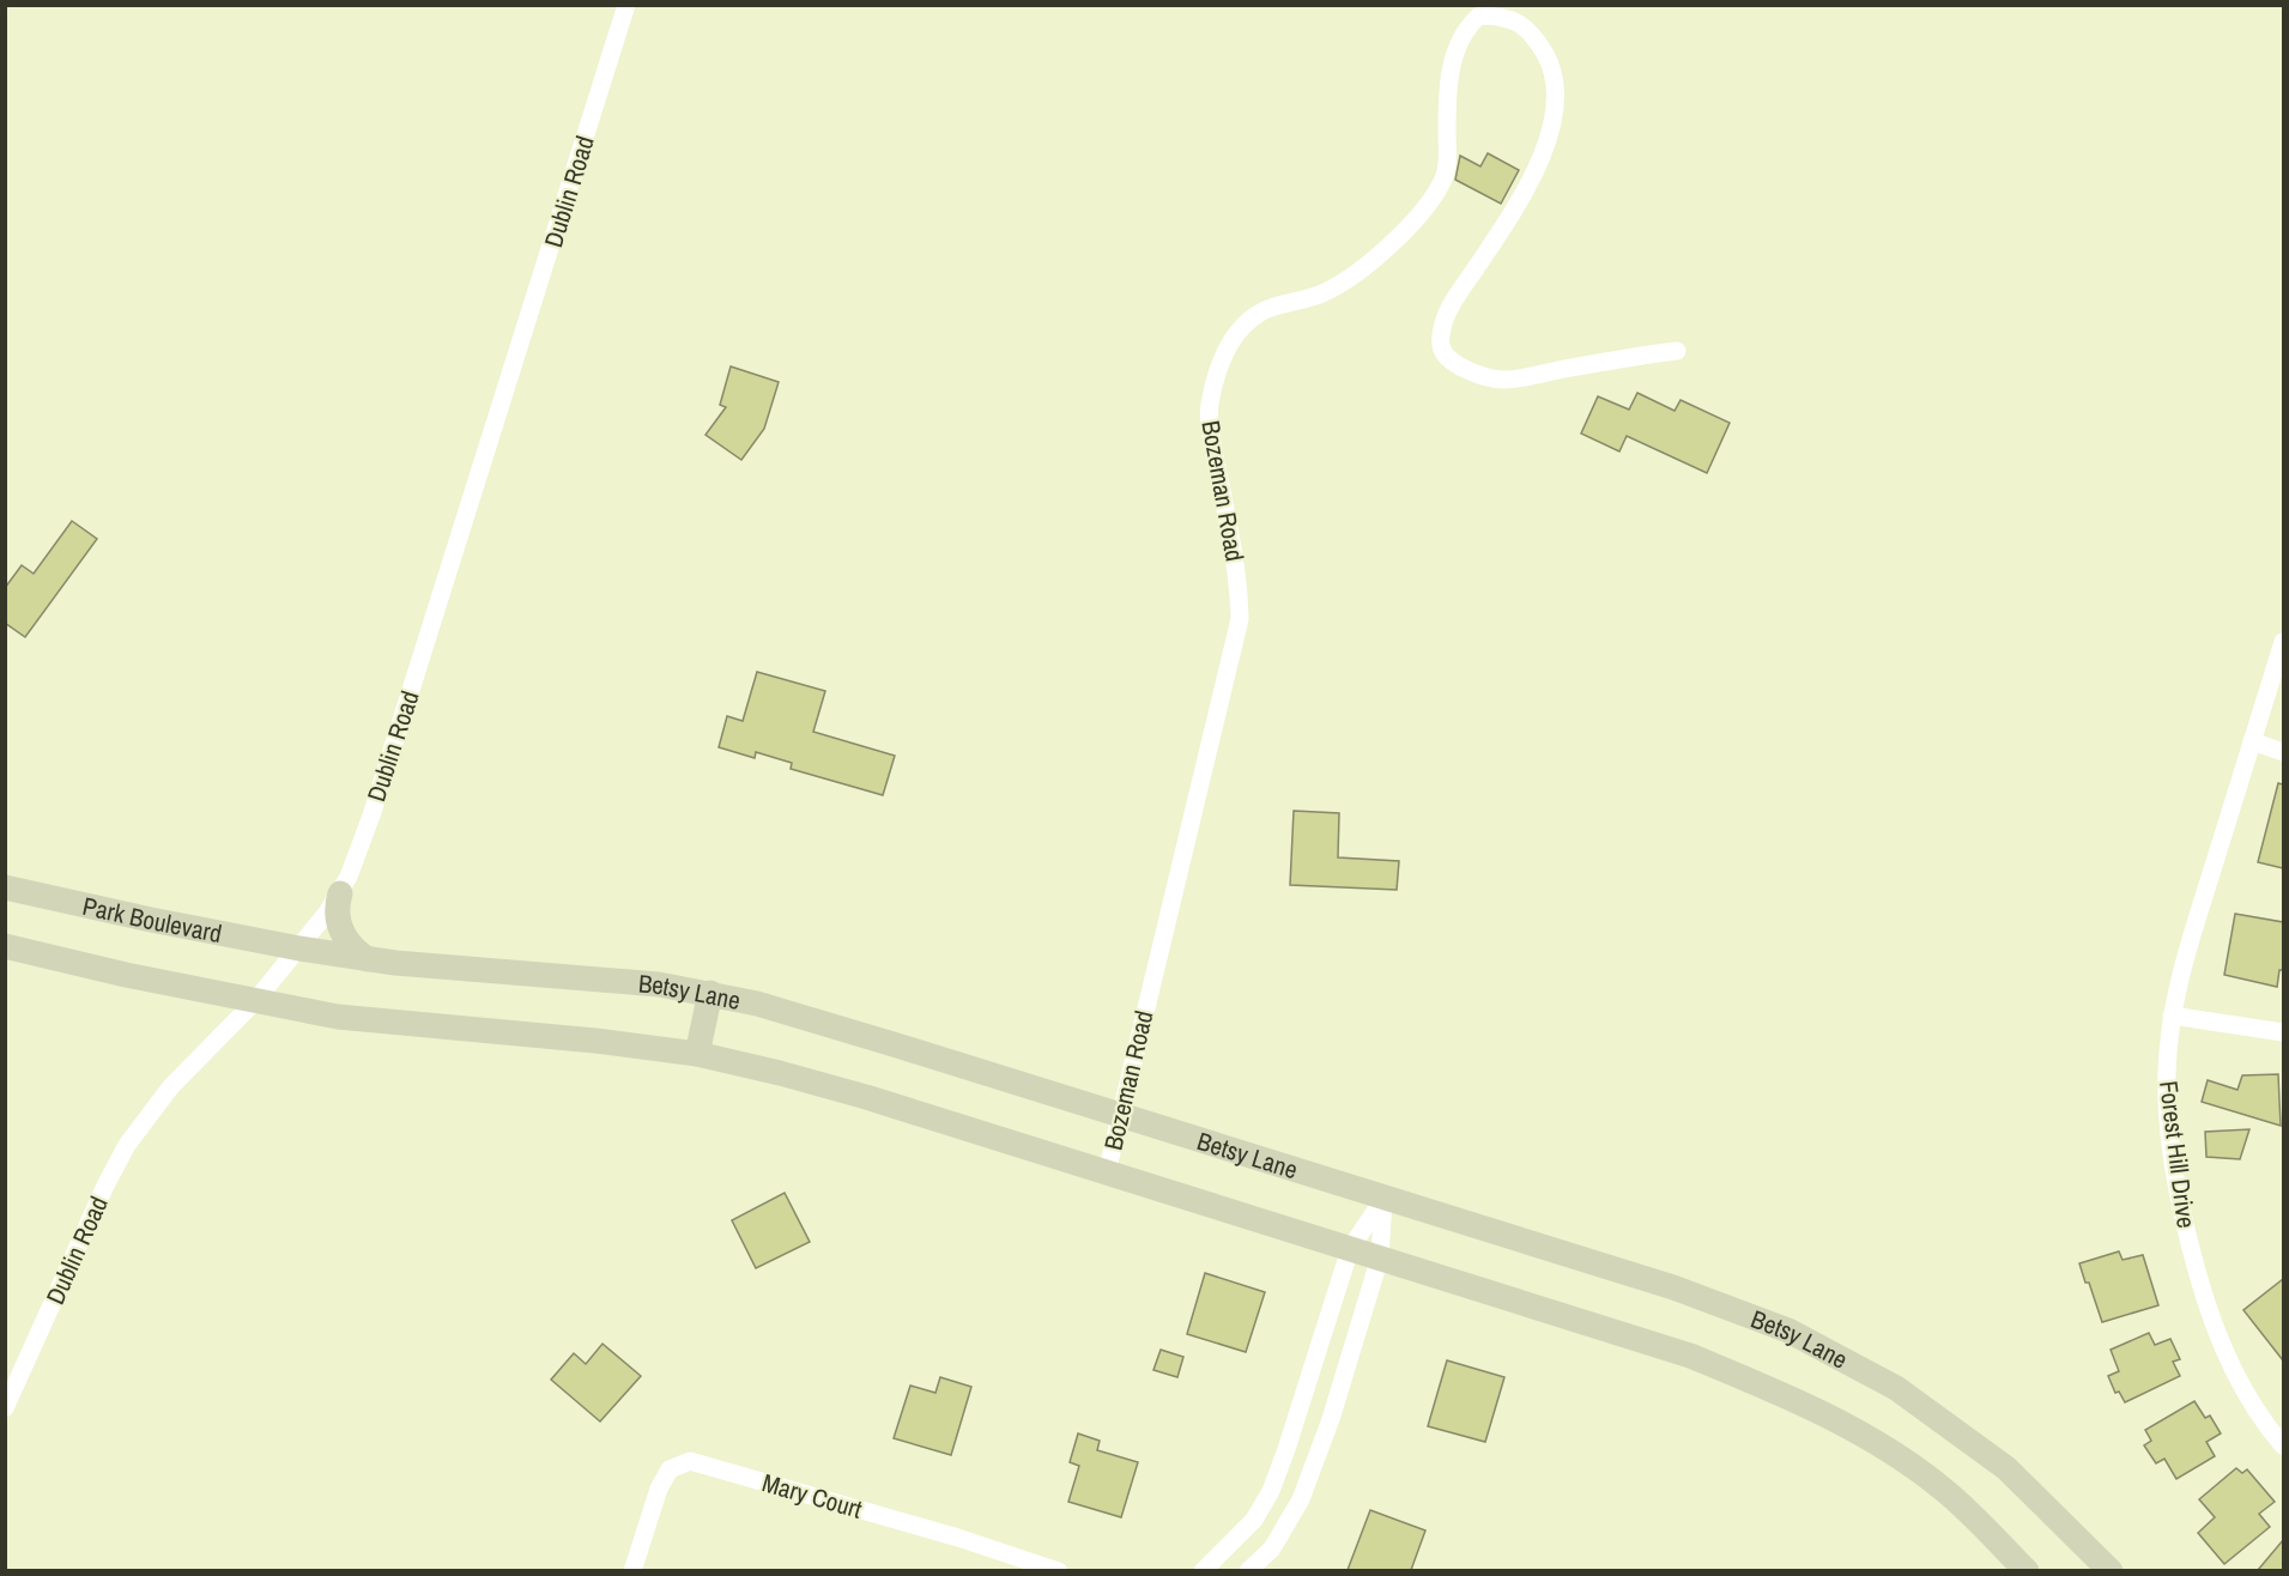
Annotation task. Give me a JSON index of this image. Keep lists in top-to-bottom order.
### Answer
{
  "streets": {
    "main road": ["Park Boulevard", "Betsy Lane"],
    "street": [
      "Dublin Road",
      "Bozeman Road",
      "Forest Hill Drive",
      "Mary Court"
    ]
  },
  "crossings": [
    ["Dublin Road", "Park Boulevard"],
    ["Dublin Road", "Betsy Lane"],
    ["Bozeman Road", "Betsy Lane"],
    ["Park Boulevard", "Betsy Lane"]
  ]
}
